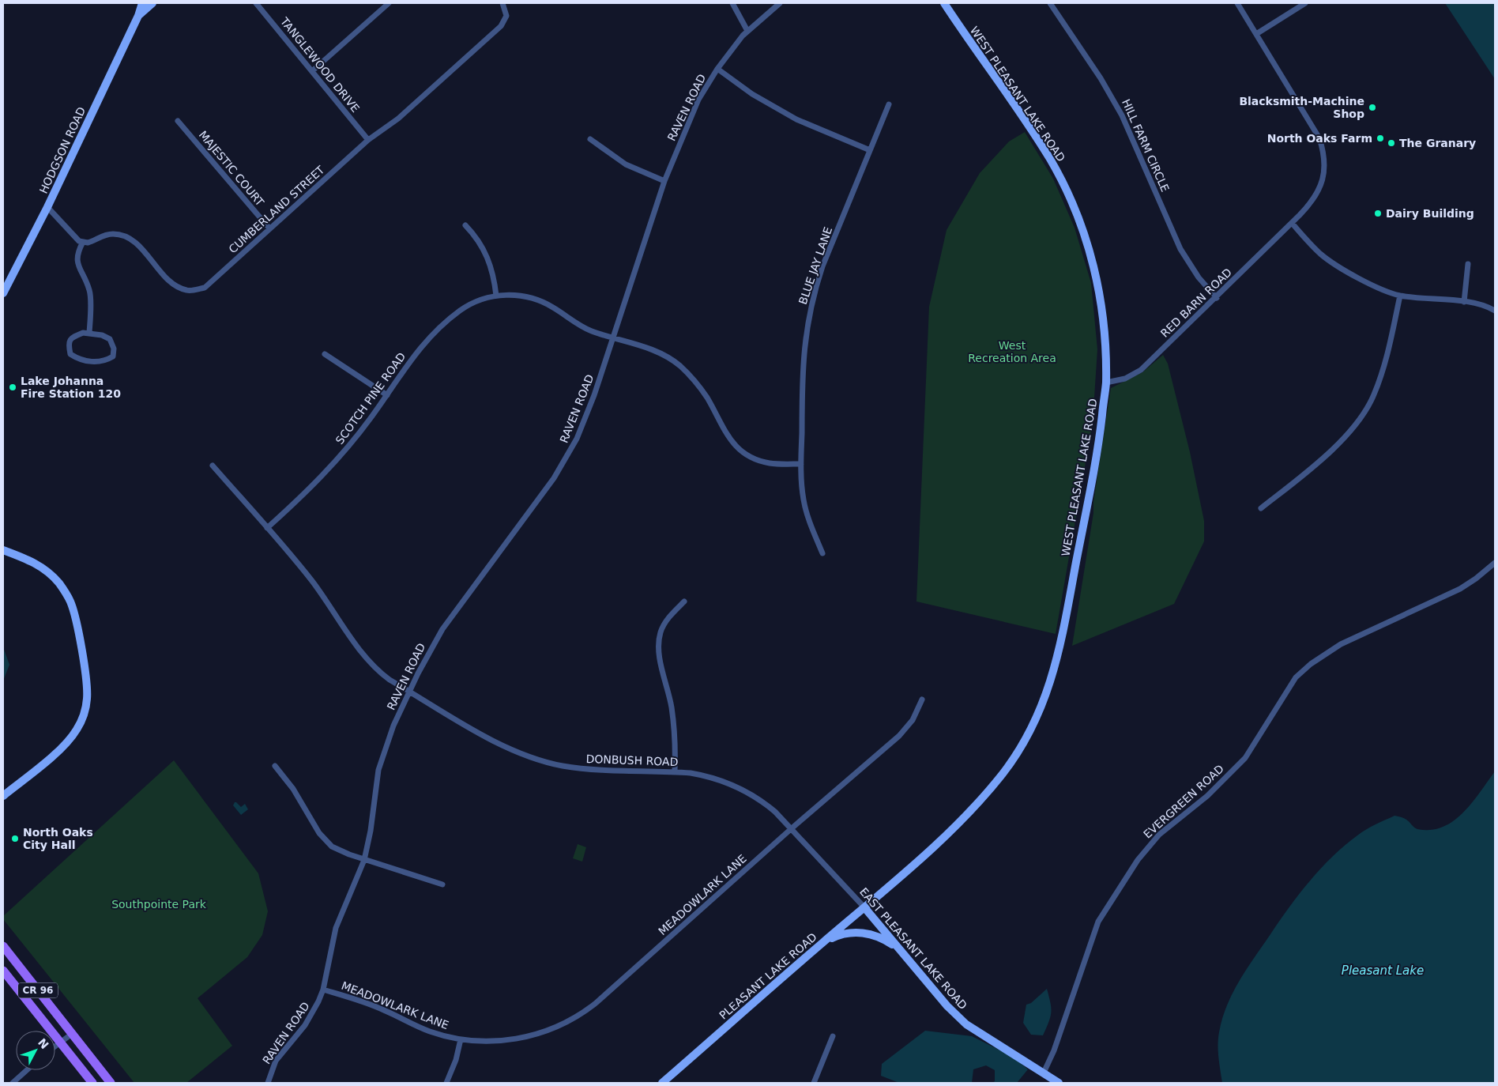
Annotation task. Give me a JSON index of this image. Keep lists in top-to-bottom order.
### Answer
{
  "streets": {
    "main road": ["CR 96"],
    "street": [
      "TANGLEWOOD DRIVE",
      "WEST PLEASANT LAKE ROAD",
      "RAVEN ROAD",
      "HILL FARM CIRCLE",
      "HODGSON ROAD",
      "MAJESTIC COURT",
      "CUMBERLAND STREET",
      "BLUE JAY LANE",
      "RED BARN ROAD",
      "SCOTCH PINE ROAD",
      "DONBUSH ROAD",
      "EVERGREEN ROAD",
      "MEADOWLARK LANE",
      "EAST PLEASANT LAKE ROAD",
      "PLEASANT LAKE ROAD"
    ]
  },
  "crossings": [
    ["TANGLEWOOD DRIVE", "CUMBERLAND STREET"],
    ["WEST PLEASANT LAKE ROAD", "RED BARN ROAD"],
    ["WEST PLEASANT LAKE ROAD", "PLEASANT LAKE ROAD"],
    ["RAVEN ROAD", "SCOTCH PINE ROAD"],
    ["RAVEN ROAD", "DONBUSH ROAD"],
    ["RAVEN ROAD", "MEADOWLARK LANE"],
    ["HILL FARM CIRCLE", "RED BARN ROAD"],
    ["MAJESTIC COURT", "CUMBERLAND STREET"],
    ["DONBUSH ROAD", "MEADOWLARK LANE"],
    ["DONBUSH ROAD", "EAST PLEASANT LAKE ROAD"],
    ["EVERGREEN ROAD", "EAST PLEASANT LAKE ROAD"],
    ["EAST PLEASANT LAKE ROAD", "PLEASANT LAKE ROAD"]
  ],
  "water": ["Pleasant Lake"],
  "parks": ["West Recreation Area", "Southpointe Park"],
  "places": [
    "Blacksmith-Machine Shop",
    "North Oaks Farm",
    "The Granary",
    "Dairy Building",
    "Lake Johanna Fire Station 120",
    "North Oaks City Hall"
  ],
  "north": "top right"
}
